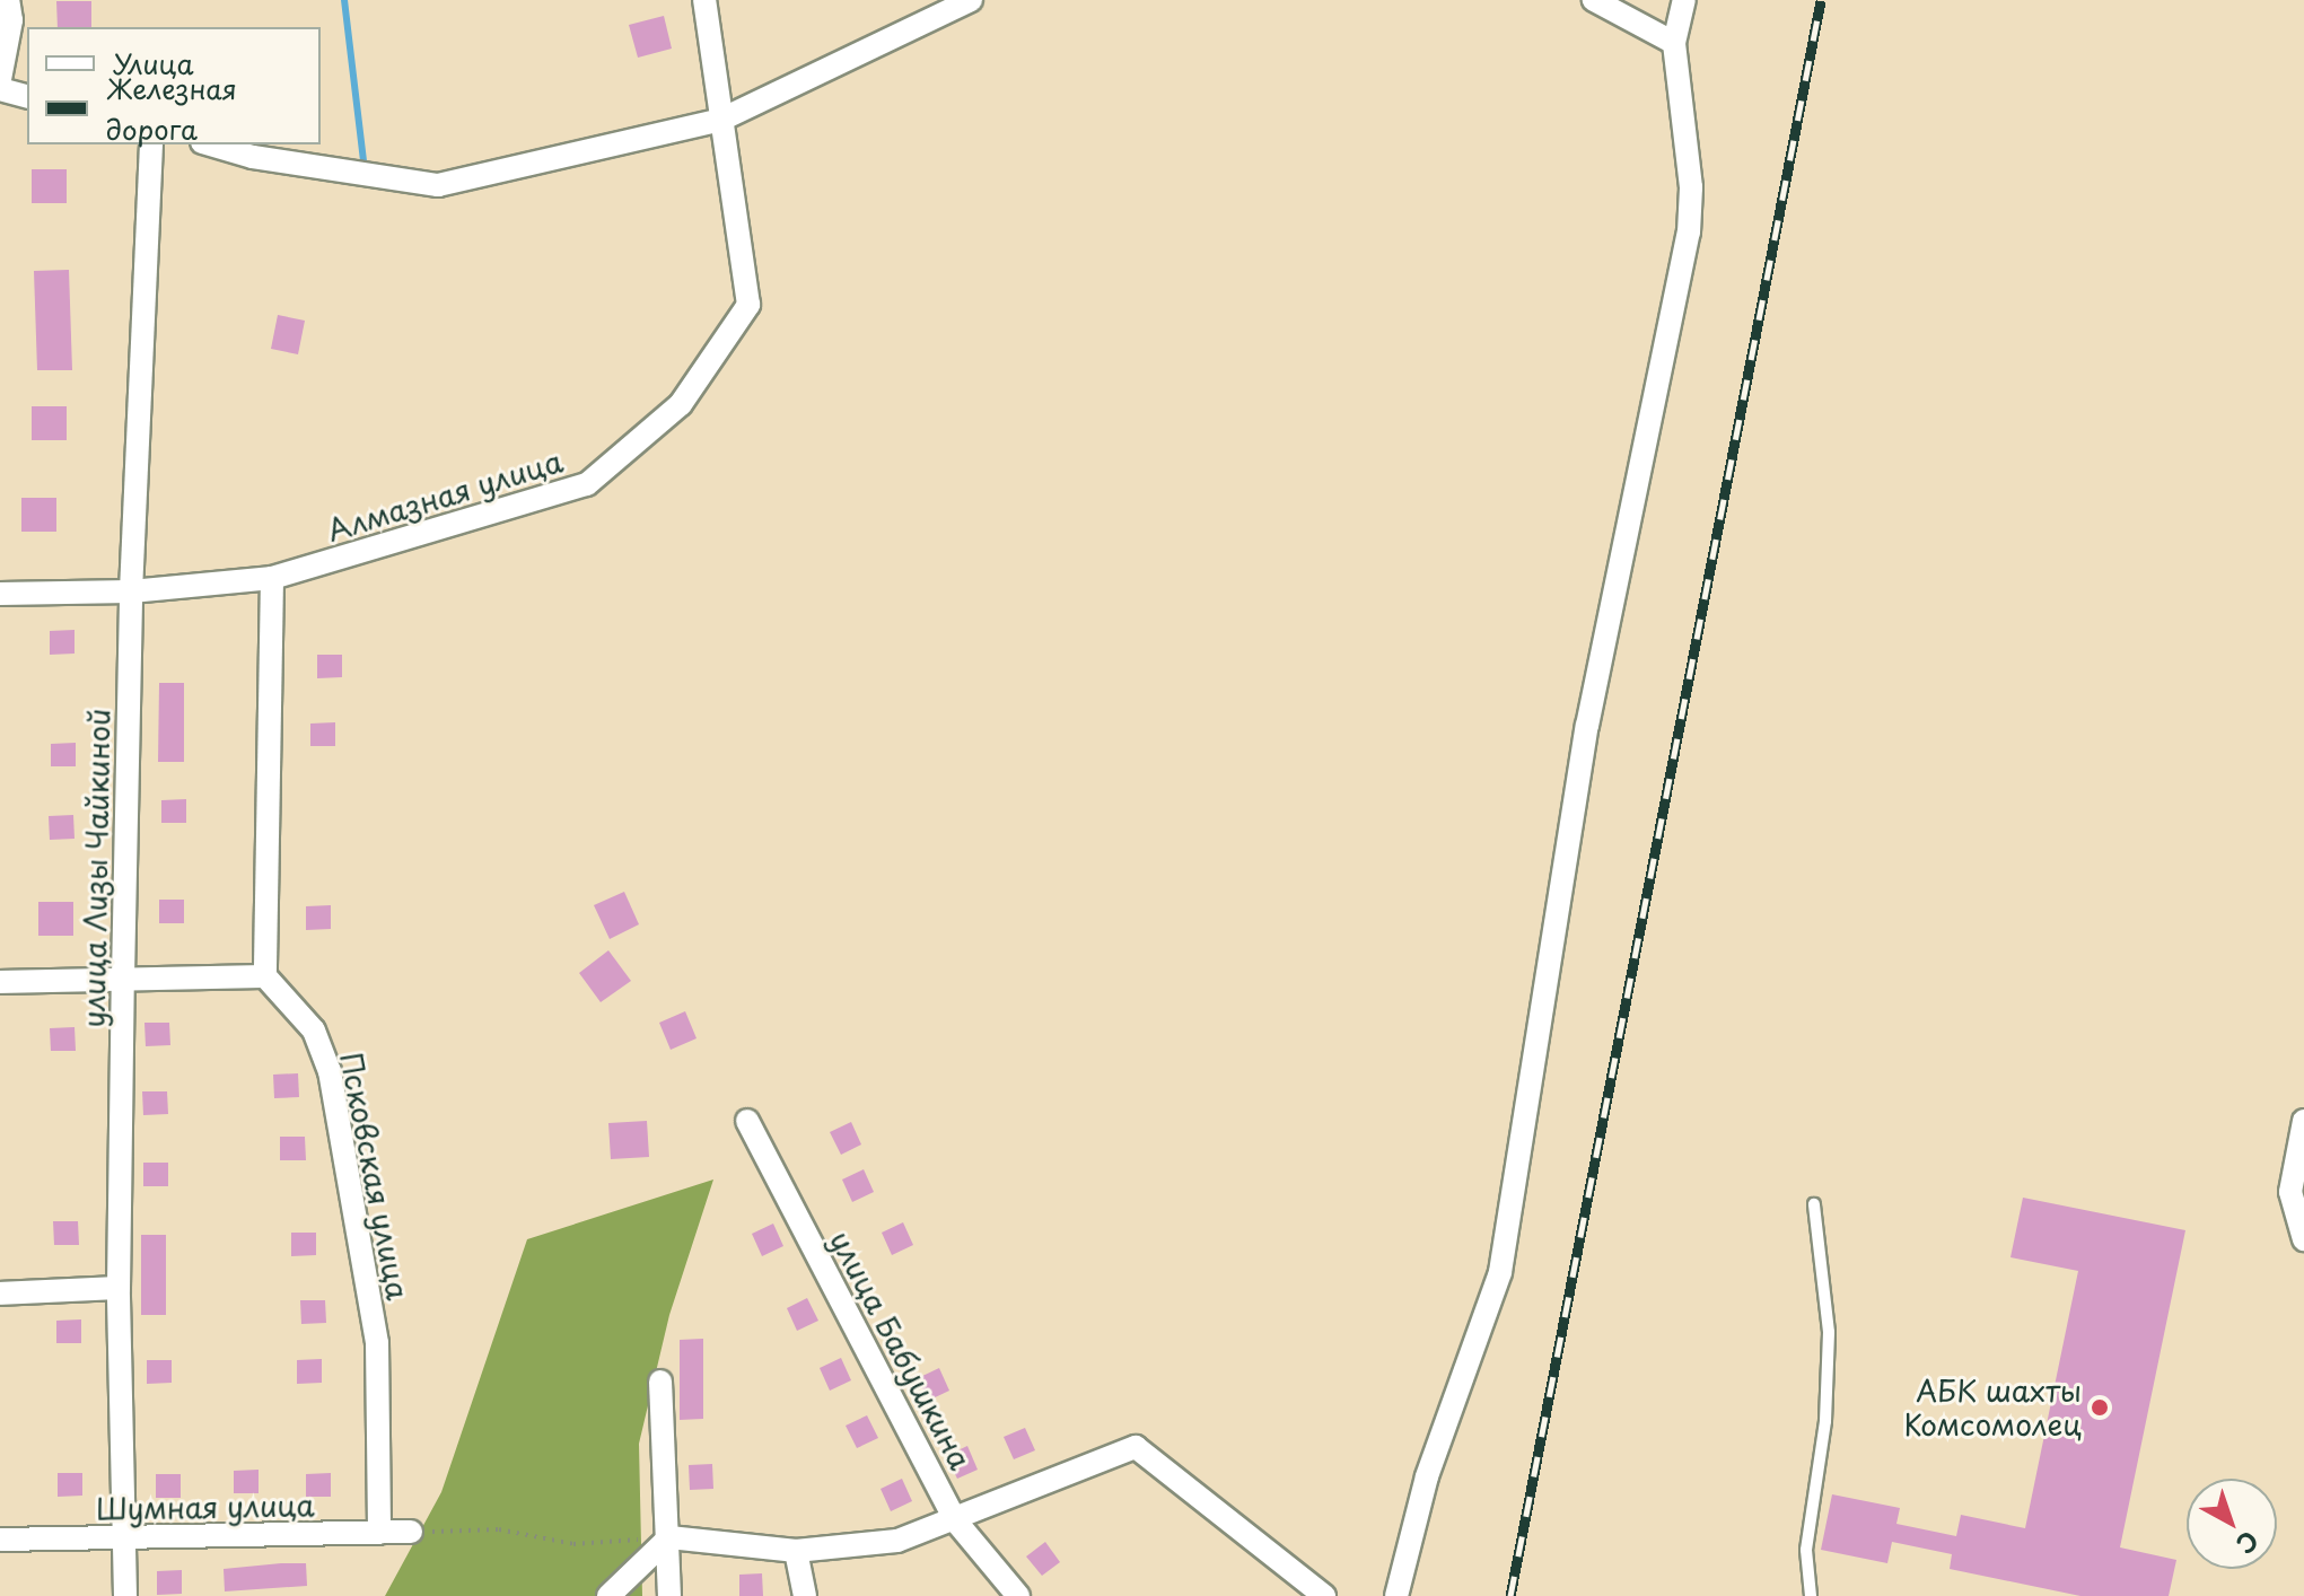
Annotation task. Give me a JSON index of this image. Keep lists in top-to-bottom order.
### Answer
{
  "streets": {
    "street": [
      "Алмазная улица",
      "улица Лизы Чайкиной",
      "Псковская улица",
      "улица Бабушкина",
      "Шумная улица"
    ]
  },
  "crossings": [
    ["Алмазная улица", "улица Лизы Чайкиной"],
    ["улица Лизы Чайкиной", "Шумная улица"],
    ["Псковская улица", "Шумная улица"]
  ],
  "places": ["АБК шахты Комсомолец"],
  "legend": ["Улица", "Железная дорога"],
  "north": "bottom right"
}
